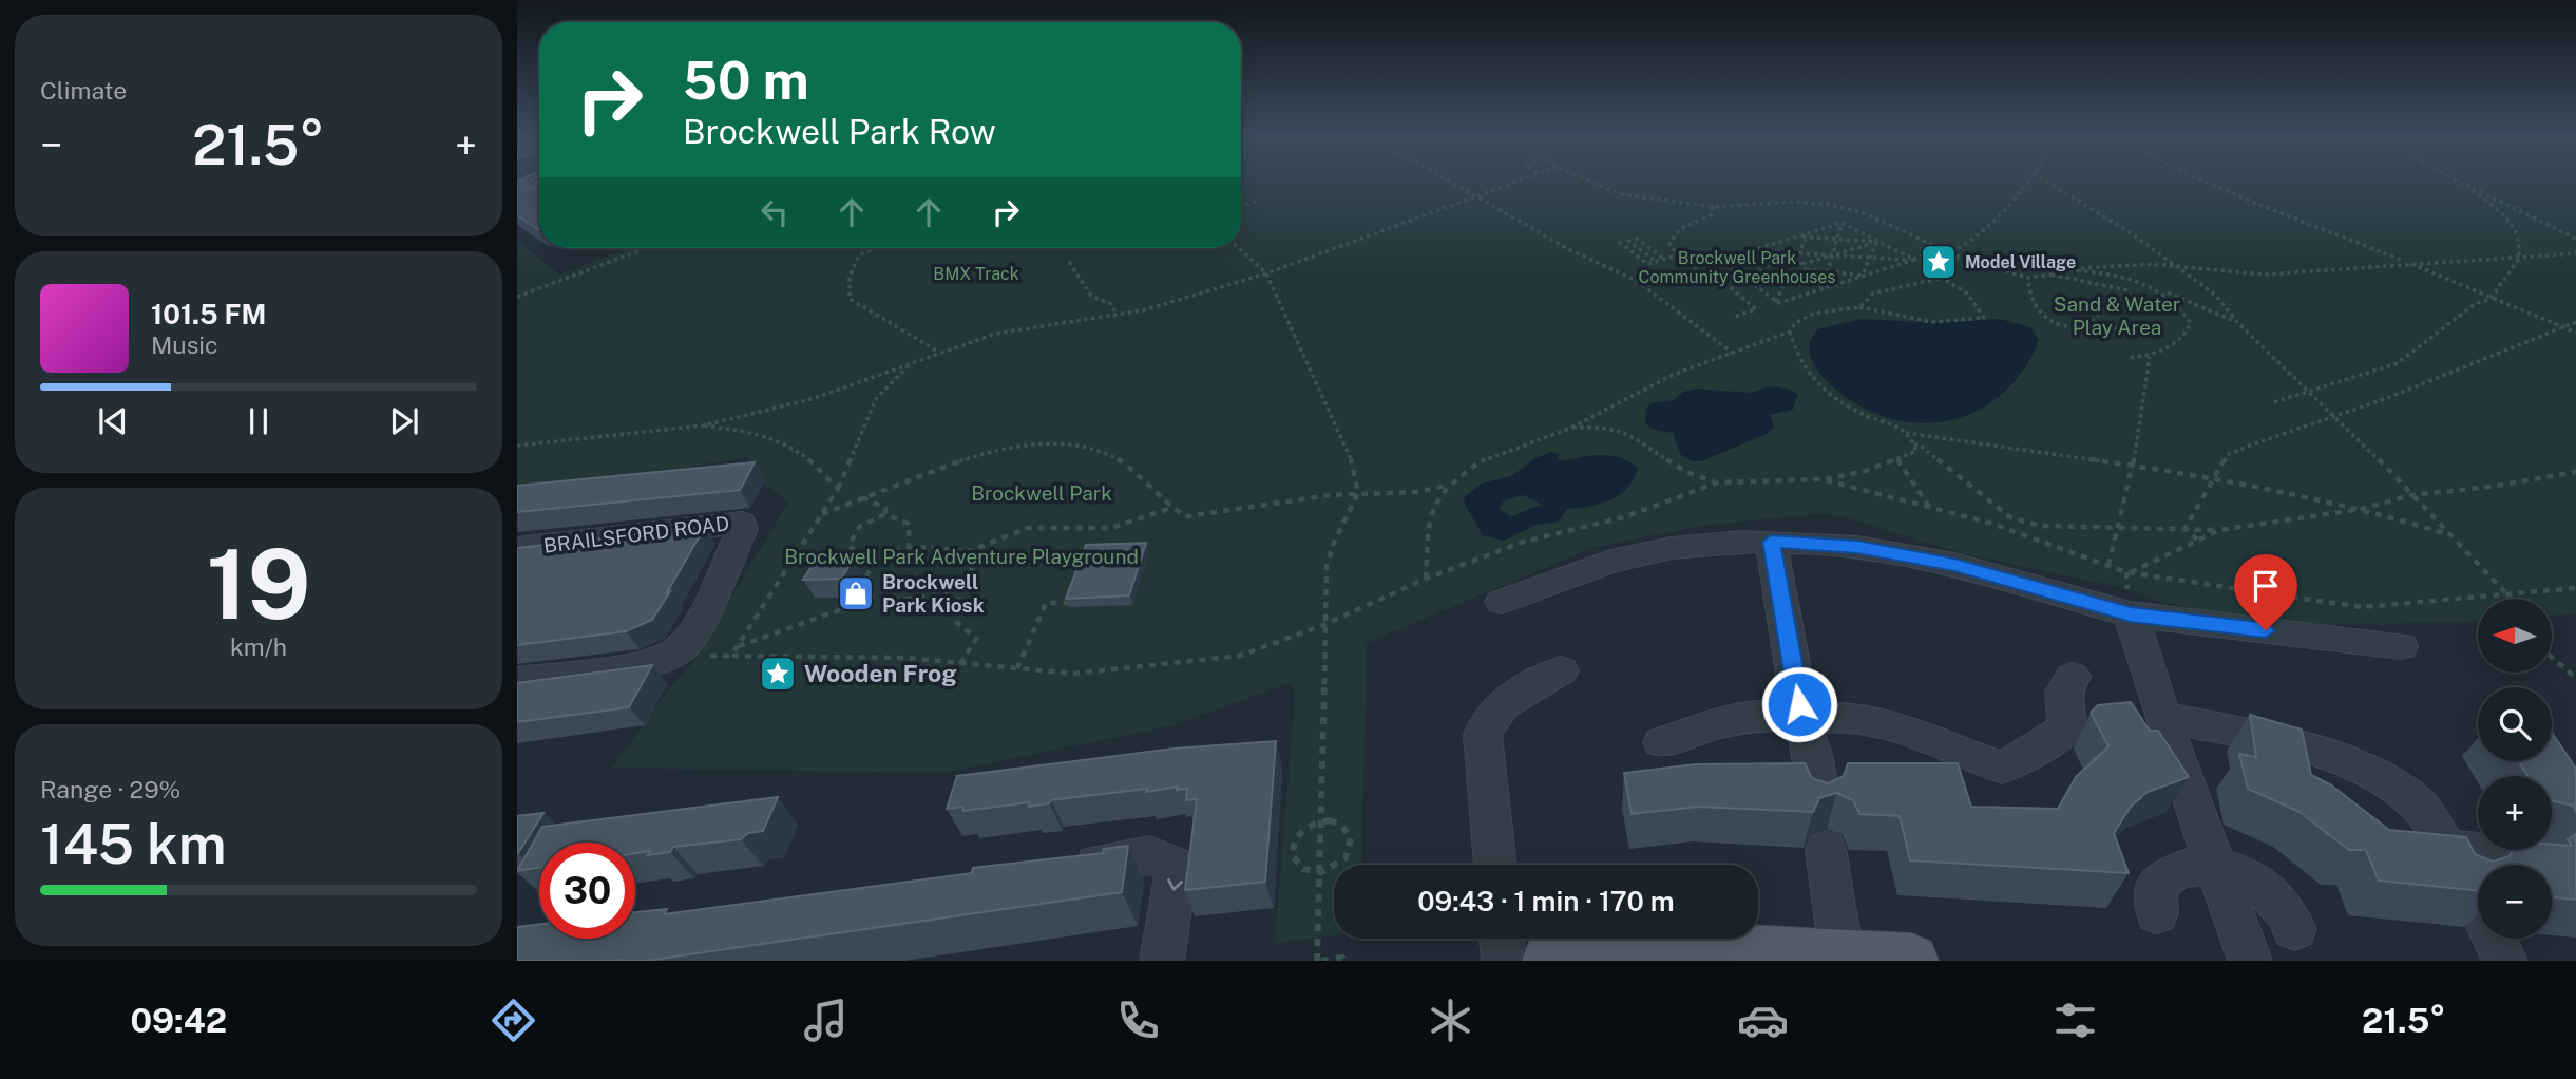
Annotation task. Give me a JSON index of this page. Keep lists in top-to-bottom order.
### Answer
{
  "streets": {
    "street": ["BRAILSFORD ROAD"]
  },
  "parks": [
    "Brockwell Park Community Greenhouses",
    "BMX Track",
    "Sand & Water Play Area",
    "Brockwell Park",
    "Brockwell Park Adventure Playground"
  ],
  "places": {
    "place": ["Model Village", "Wooden Frog"],
    "shop": ["Brockwell Park Kiosk"]
  },
  "north": "left",
  "page": {
    "tile": [
      "Climate",
      ["19", "km/h"],
      ["Range · 29%", "145 km"]
    ],
    "turn": ["50 m", "Brockwell Park Row"],
    "heat": ["−", "21.5°", "+"],
    "song": ["101.5 FM", "Music"],
    "map_buttons": ["+", "−"],
    "limit": "30",
    "trip": "09:43 · 1 min · 170 m",
    "tabs": ["09:42", "21.5°"]
  }
}
